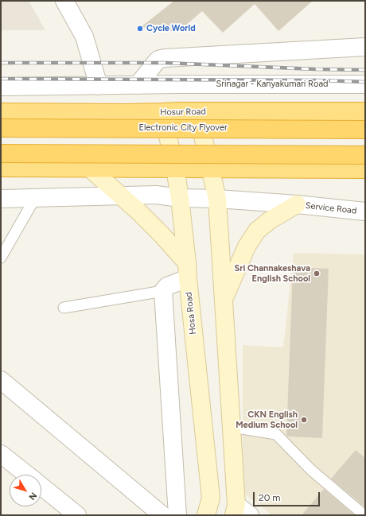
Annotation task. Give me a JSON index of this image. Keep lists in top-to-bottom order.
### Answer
{
  "streets": {
    "highway": ["Hosur Road", "Electronic City Flyover"],
    "main road": ["Hosa Road"],
    "street": ["Srinagar - Kanyakumari Road", "Service Road"]
  },
  "crossings": [
    ["Hosur Road", "Hosa Road"],
    ["Service Road", "Hosa Road"]
  ],
  "places": ["Cycle World", "Sri Channakeshava English School", "CKN English Medium School"],
  "scale_bar": "20 m",
  "north": "bottom right"
}
